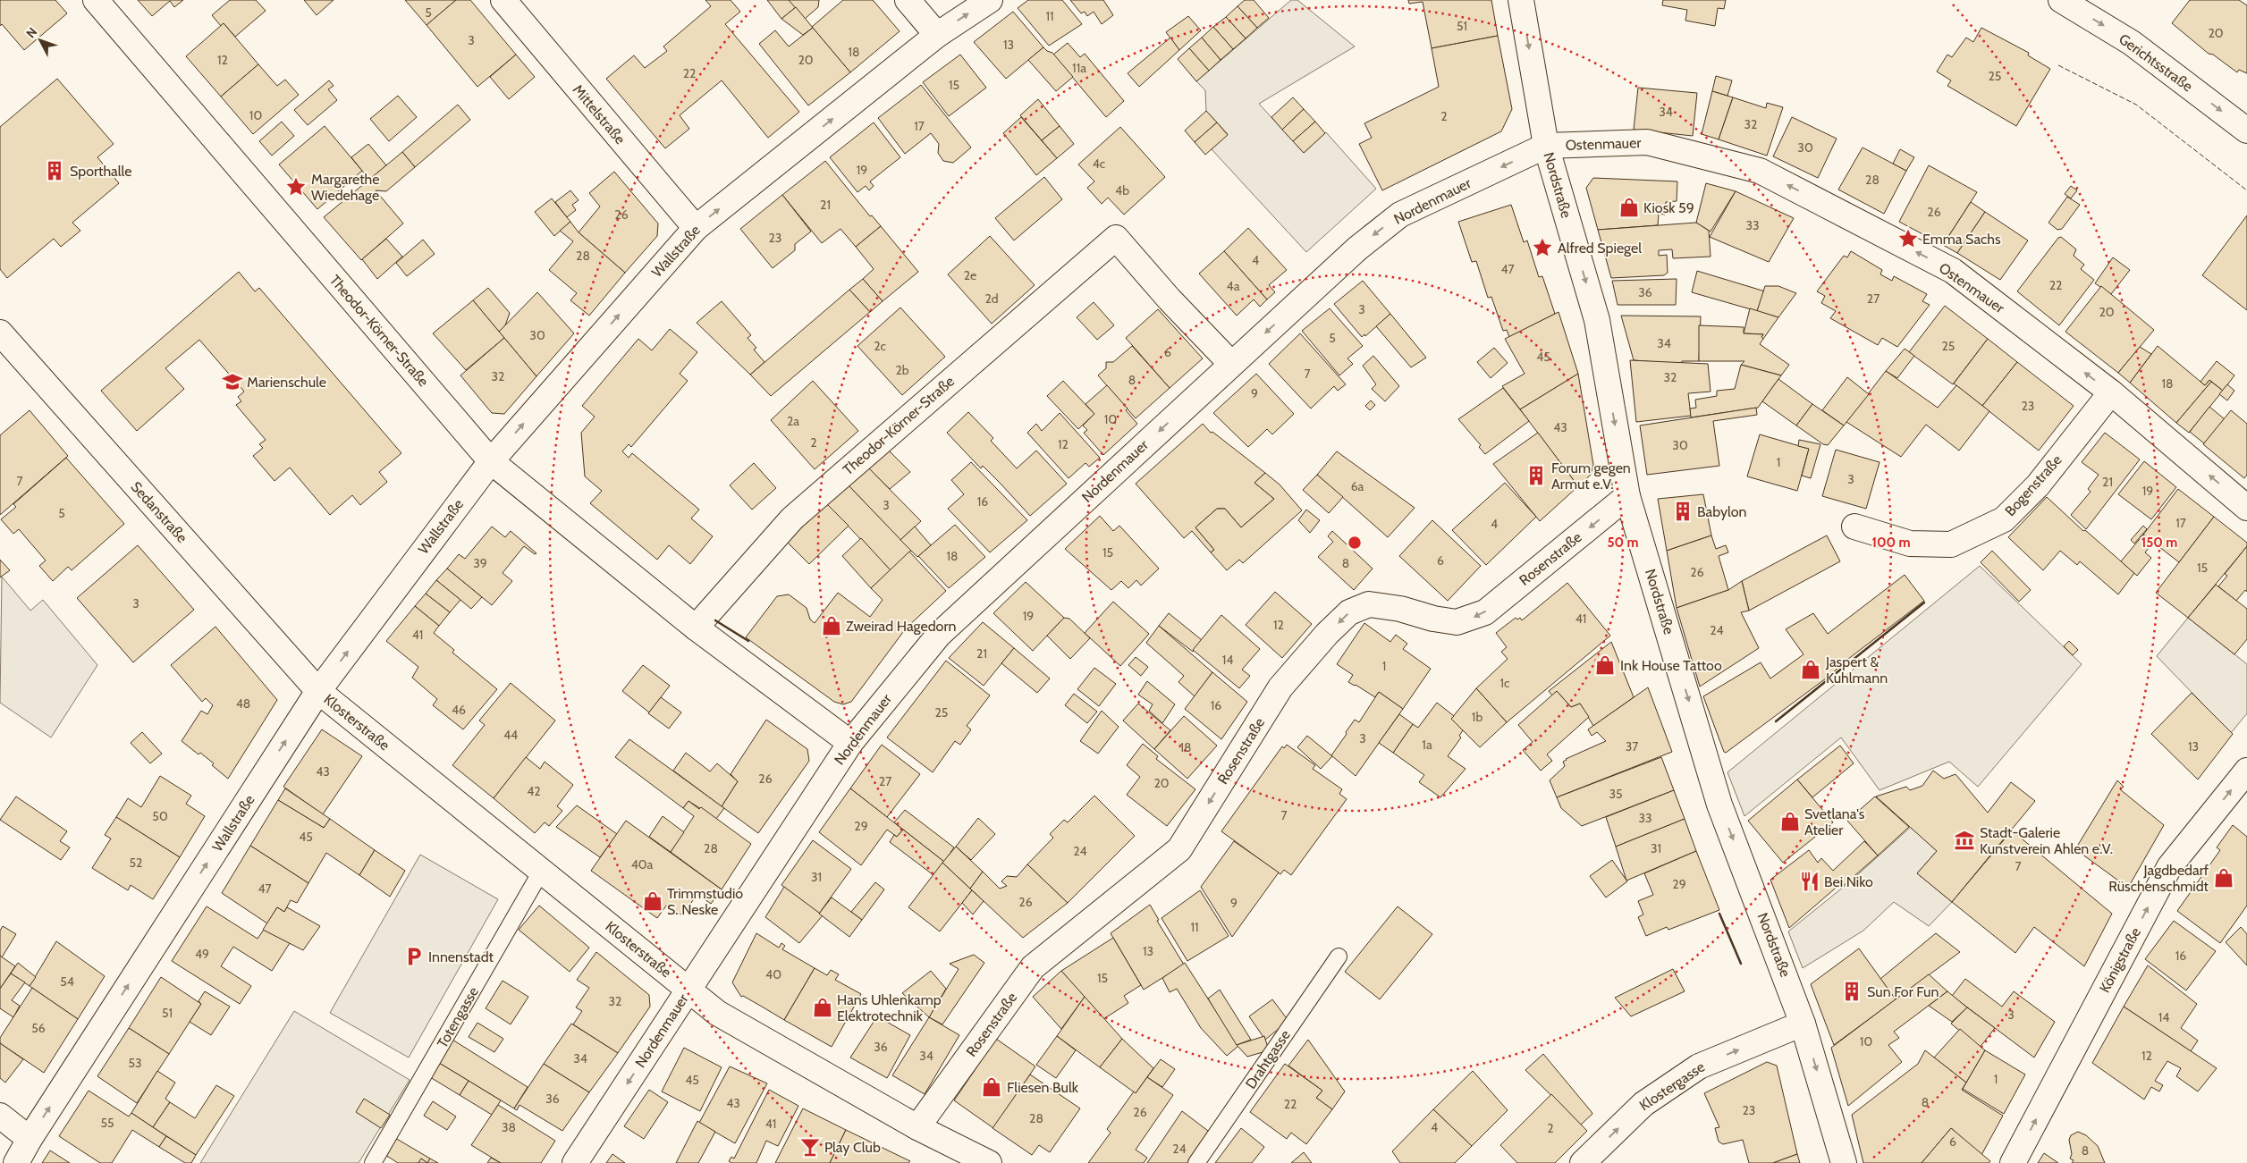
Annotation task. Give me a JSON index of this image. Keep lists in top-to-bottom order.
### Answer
{
  "streets": {
    "street": [
      "Gerichtsstraße",
      "Mittelstraße",
      "Ostenmauer",
      "Nordstraße",
      "Nordenmauer",
      "Wallstraße",
      "Theodor-Körner-Straße",
      "Bogenstraße",
      "Sedanstraße",
      "Rosenstraße",
      "Klosterstraße",
      "Königstraße",
      "Klostergasse"
    ],
    "lane": ["Totengasse", "Drahtgasse"]
  },
  "crossings": [
    ["Mittelstraße", "Wallstraße"],
    ["Ostenmauer", "Nordstraße"],
    ["Ostenmauer", "Nordenmauer"],
    ["Ostenmauer", "Bogenstraße"],
    ["Nordstraße", "Nordenmauer"],
    ["Nordstraße", "Rosenstraße"],
    ["Nordstraße", "Klostergasse"],
    ["Nordenmauer", "Theodor-Körner-Straße"],
    ["Nordenmauer", "Klosterstraße"],
    ["Wallstraße", "Theodor-Körner-Straße"],
    ["Wallstraße", "Sedanstraße"],
    ["Wallstraße", "Klosterstraße"],
    ["Sedanstraße", "Klosterstraße"],
    ["Rosenstraße", "Klosterstraße"],
    ["Klosterstraße", "Totengasse"]
  ],
  "one_way": [
    "Gerichtsstraße",
    "Ostenmauer",
    "Nordstraße",
    "Nordenmauer",
    "Wallstraße",
    "Rosenstraße",
    "Königstraße",
    "Klostergasse"
  ],
  "places": {
    "building": [
      "Sporthalle",
      "Forum gegen Armut e.V.",
      "Babylon",
      "Sun For Fun"
    ],
    "place": ["Margarethe Wiedehage", "Emma Sachs", "Alfred Spiegel"],
    "shop": [
      "Kiosk 59",
      "Zweirad Hagedorn",
      "Ink House Tattoo",
      "Jaspert & Kuhlmann",
      "Svetlana's Atelier",
      "Jagdbedarf Rüschenschmidt",
      "Trimmstudio S. Neske",
      "Hans Uhlenkamp Elektrotechnik",
      "Fliesen Bulk"
    ],
    "school or university": ["Marienschule"],
    "museum": ["Stadt-Galerie Kunstverein Ahlen e.V."],
    "restaurant": ["Bei Niko"],
    "parking": ["Innenstadt"],
    "bar": ["Play Club"]
  },
  "house_numbers": [
    "5",
    "11",
    "51",
    "20",
    "3",
    "13",
    "18",
    "12",
    "20",
    "11a",
    "22",
    "25",
    "15",
    "34",
    "10",
    "2",
    "32",
    "17",
    "30",
    "4c",
    "19",
    "28",
    "4b",
    "21",
    "26",
    "26",
    "33",
    "23",
    "28",
    "4",
    "47",
    "2e",
    "22",
    "4a",
    "36",
    "2d",
    "27",
    "3",
    "20",
    "30",
    "5",
    "34",
    "2c",
    "25",
    "6",
    "45",
    "2b",
    "7",
    "32",
    "32",
    "8",
    "18",
    "9",
    "23",
    "10",
    "2a",
    "43",
    "2",
    "12",
    "30",
    "1",
    "3",
    "7",
    "21",
    "6a",
    "19",
    "16",
    "3",
    "5",
    "17",
    "4",
    "15",
    "18",
    "6",
    "39",
    "8",
    "15",
    "26",
    "3",
    "19",
    "41",
    "12",
    "24",
    "41",
    "21",
    "14",
    "1",
    "1c",
    "48",
    "16",
    "46",
    "25",
    "1b",
    "44",
    "3",
    "1a",
    "37",
    "13",
    "18",
    "43",
    "26",
    "27",
    "20",
    "42",
    "35",
    "7",
    "50",
    "33",
    "29",
    "45",
    "28",
    "31",
    "24",
    "52",
    "40a",
    "7",
    "31",
    "29",
    "47",
    "26",
    "9",
    "11",
    "13",
    "49",
    "16",
    "40",
    "15",
    "54",
    "32",
    "51",
    "3",
    "14",
    "56",
    "10",
    "36",
    "34",
    "12",
    "34",
    "53",
    "1",
    "45",
    "36",
    "8",
    "43",
    "22",
    "23",
    "26",
    "28",
    "55",
    "41",
    "38",
    "4",
    "2",
    "6",
    "24",
    "8"
  ],
  "north": "top left",
  "rings": ["50 m", "100 m", "150 m"]
}
